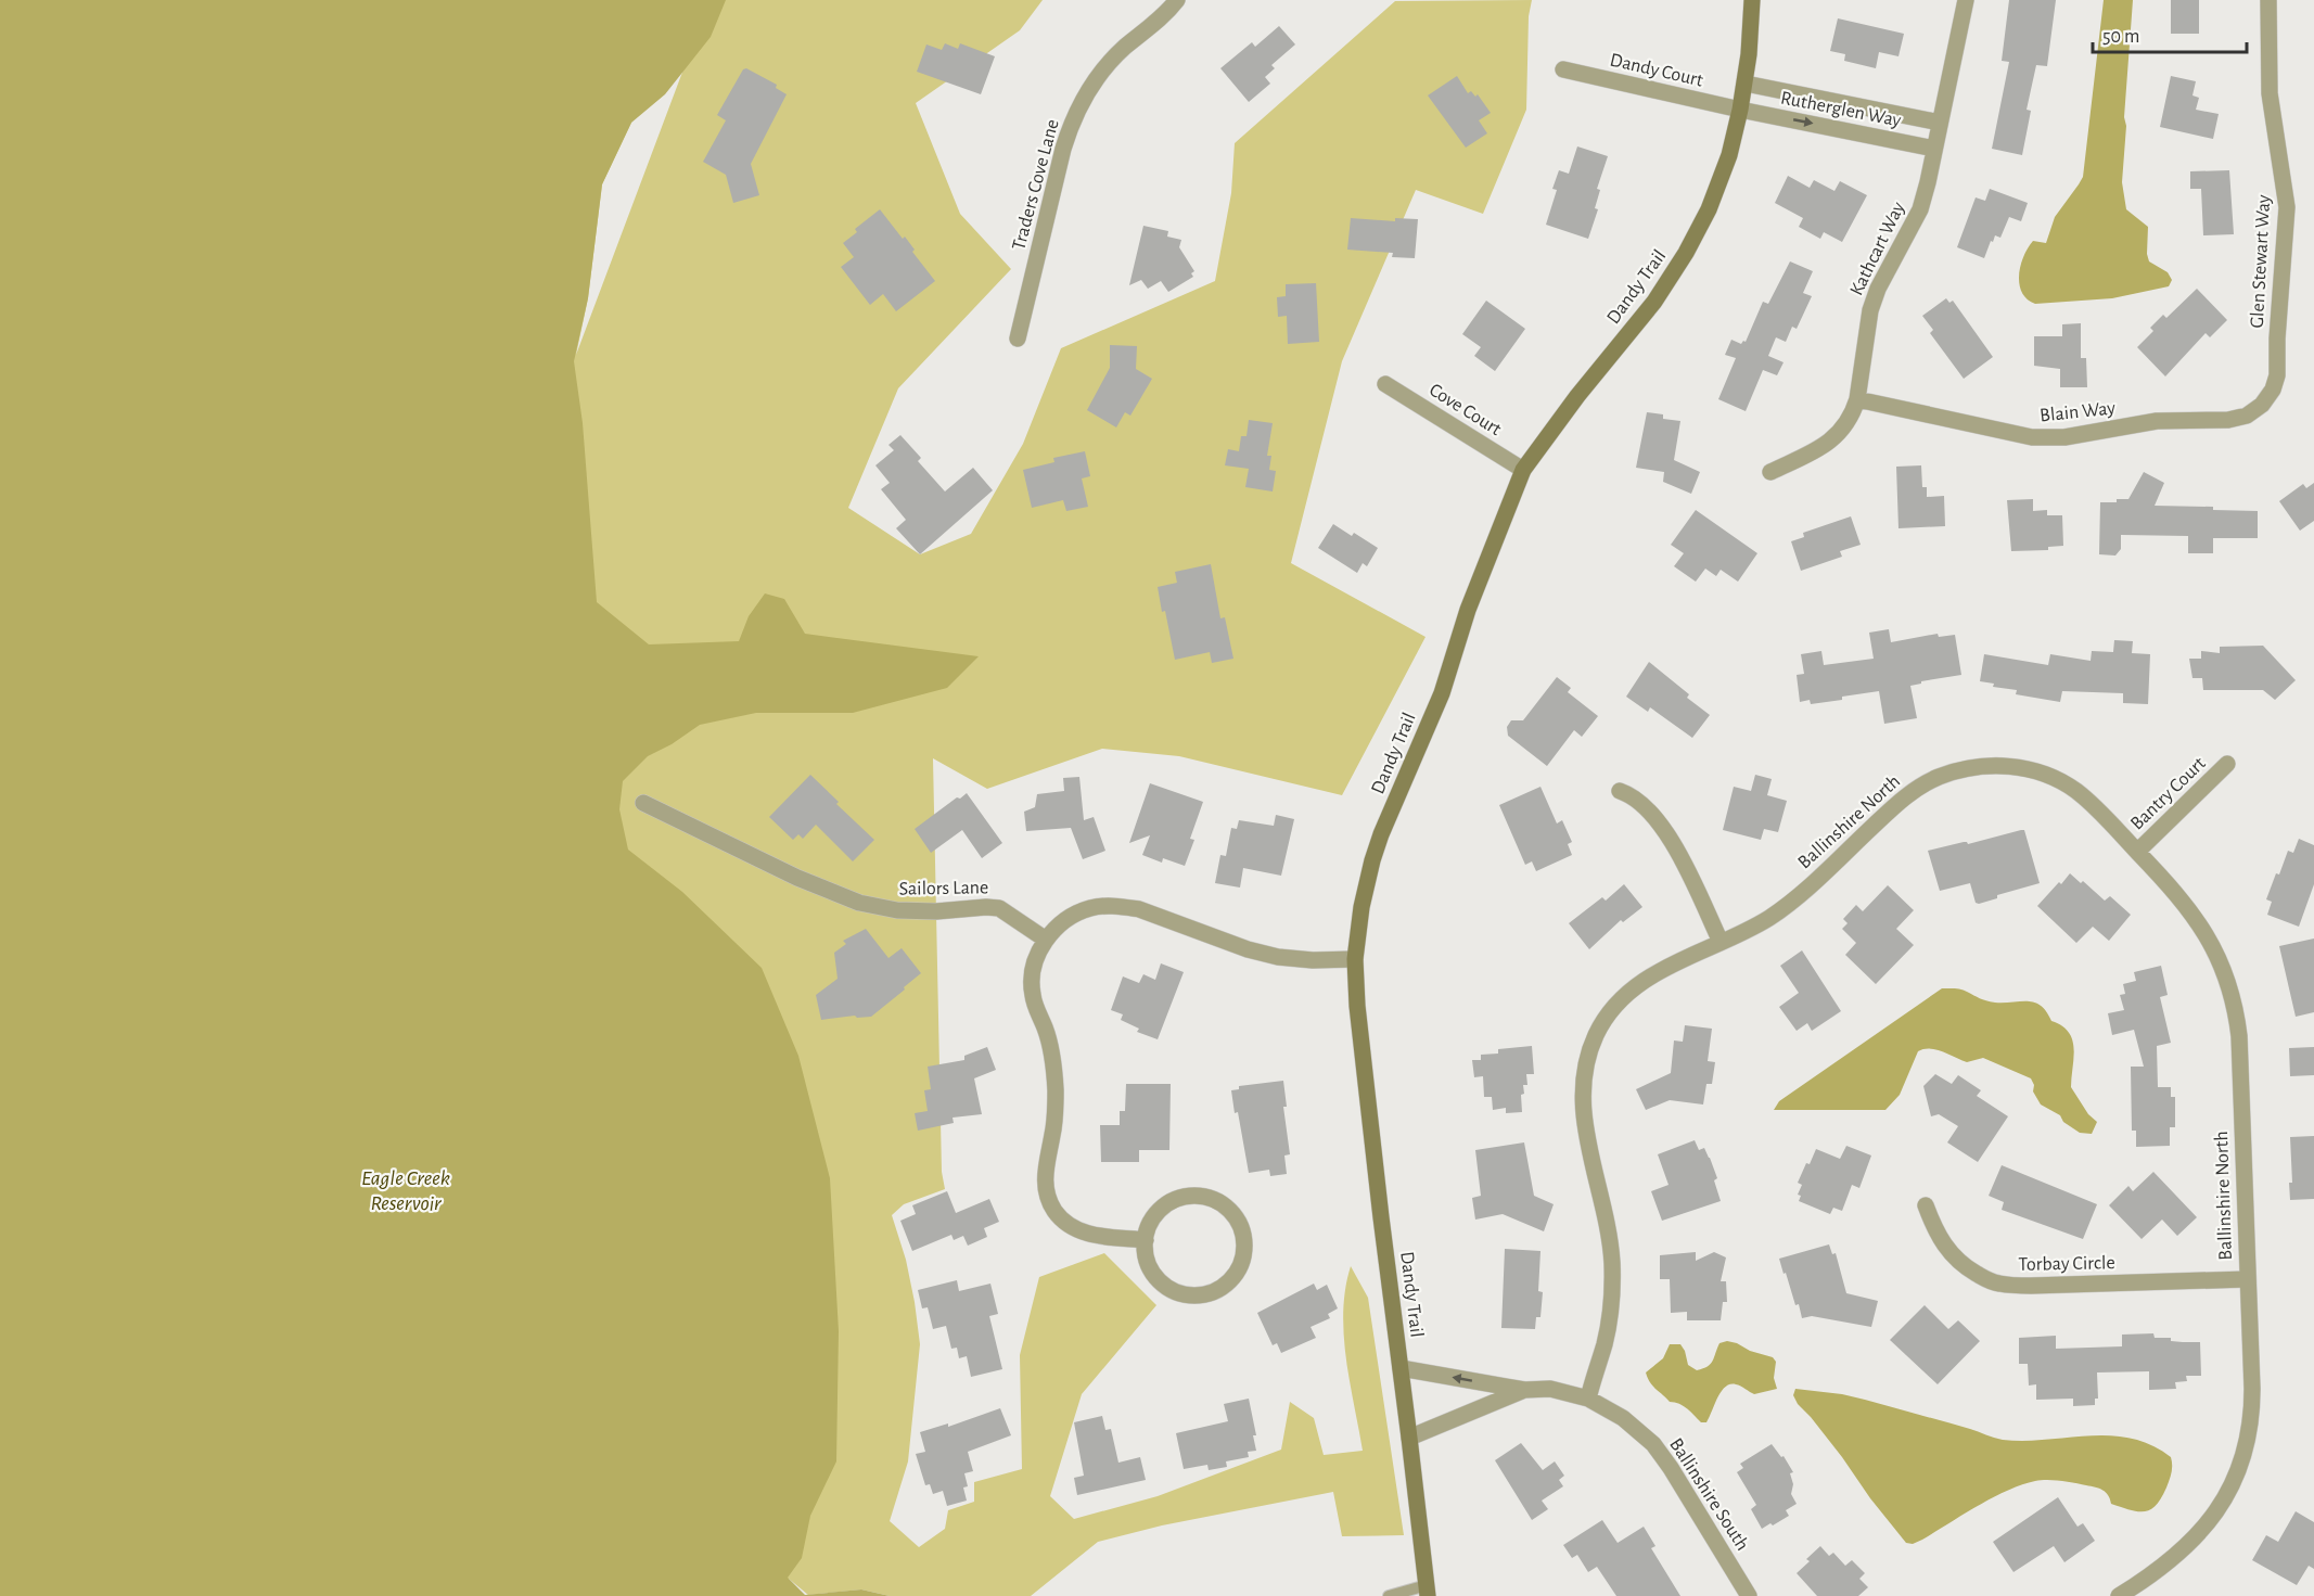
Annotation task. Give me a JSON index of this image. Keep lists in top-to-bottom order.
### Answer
{
  "streets": {
    "street": [
      "Dandy Court",
      "Rutherglen Way",
      "Traders Cove Lane",
      "Kathcart Way",
      "Glen Stewart Way",
      "Dandy Trail",
      "Cove Court",
      "Blain Way",
      "Bantry Court",
      "Ballinshire North",
      "Sailors Lane",
      "Torbay Circle",
      "Ballinshire South"
    ]
  },
  "crossings": [
    ["Dandy Court", "Rutherglen Way"],
    ["Dandy Court", "Dandy Trail"],
    ["Rutherglen Way", "Kathcart Way"],
    ["Rutherglen Way", "Dandy Trail"],
    ["Kathcart Way", "Blain Way"],
    ["Glen Stewart Way", "Blain Way"],
    ["Dandy Trail", "Cove Court"],
    ["Dandy Trail", "Ballinshire South"],
    ["Bantry Court", "Ballinshire North"],
    ["Ballinshire North", "Torbay Circle"],
    ["Ballinshire North", "Ballinshire South"]
  ],
  "water": ["Eagle Creek Reservoir"],
  "scale_bar": "50 m"
}
